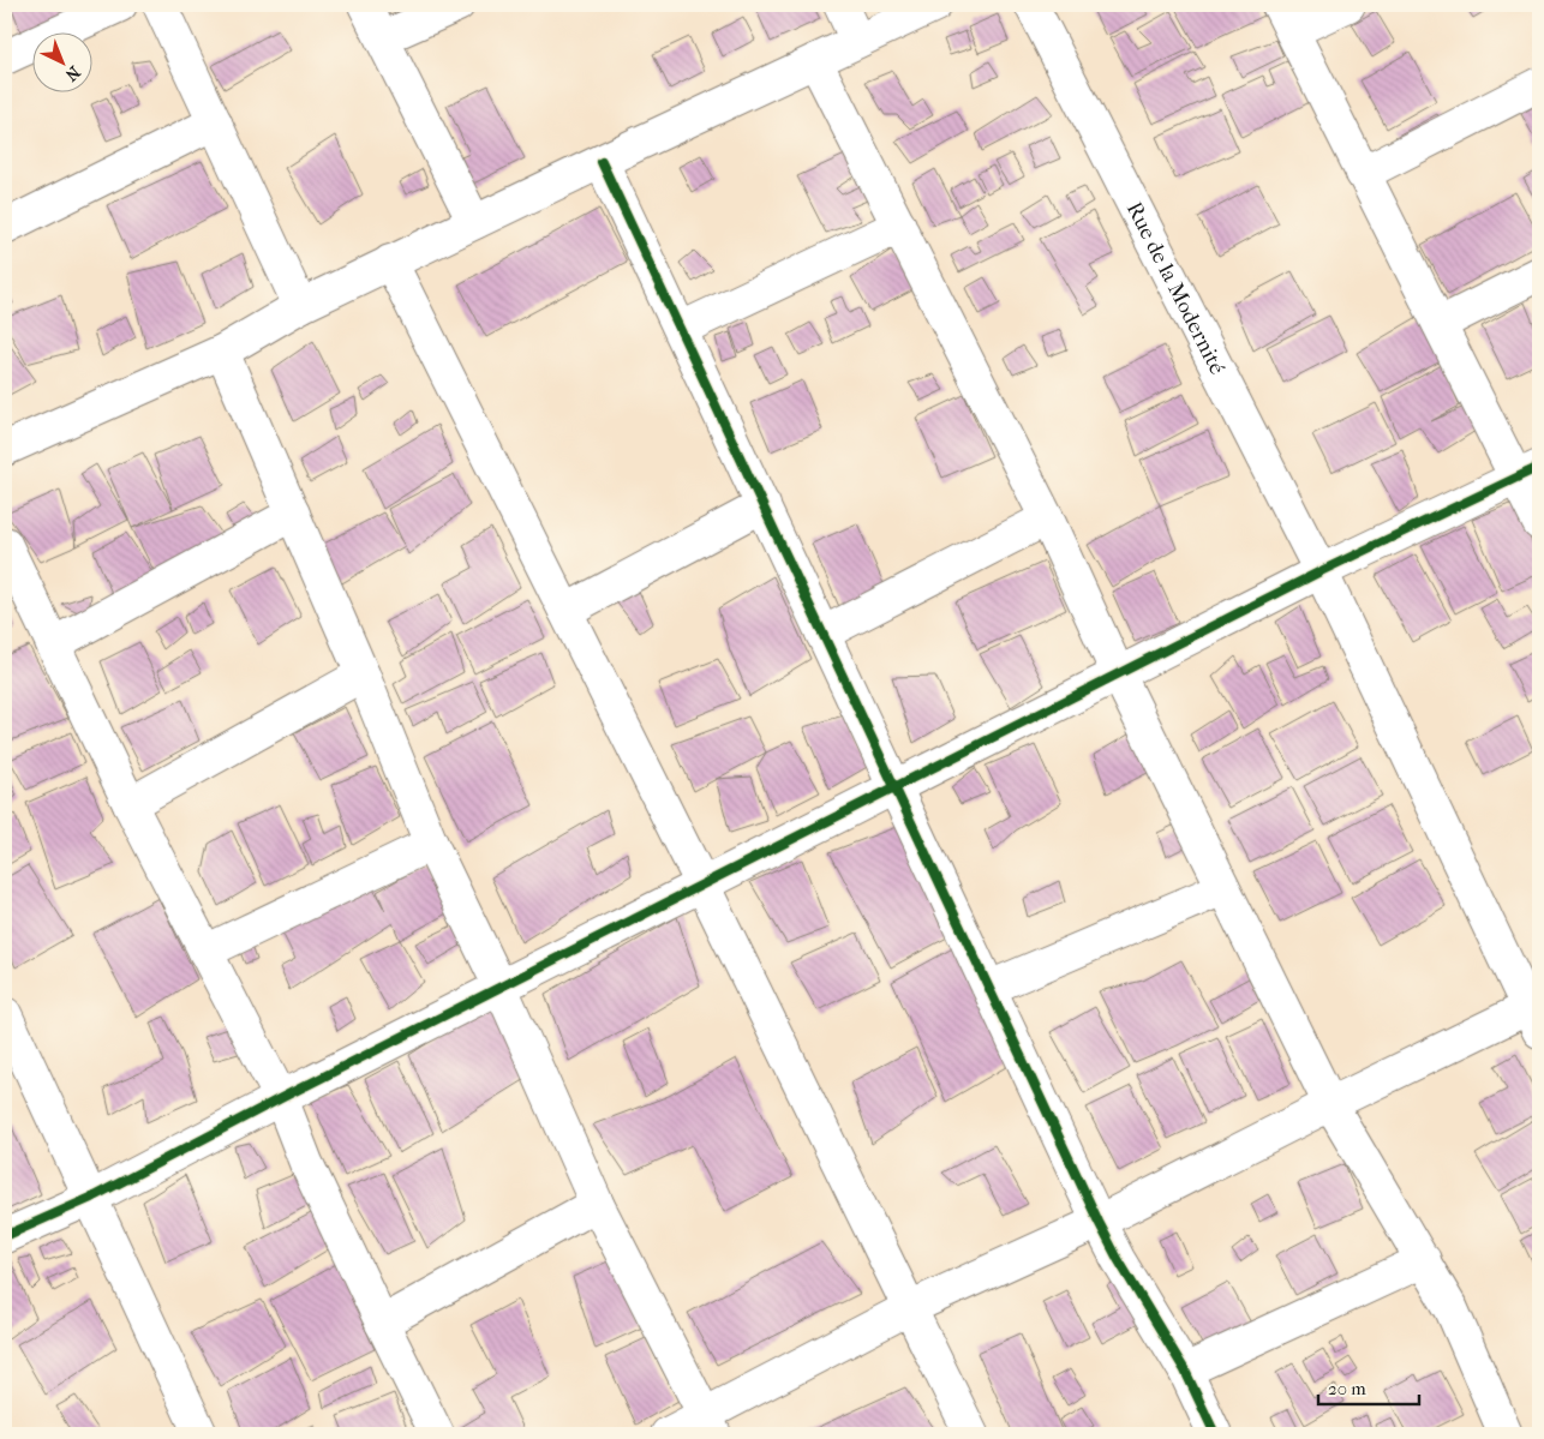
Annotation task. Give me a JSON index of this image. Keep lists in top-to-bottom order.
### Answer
{
  "streets": {
    "street": ["Rue de la Modernité"]
  },
  "scale_bar": "20 m",
  "north": "bottom right"
}
